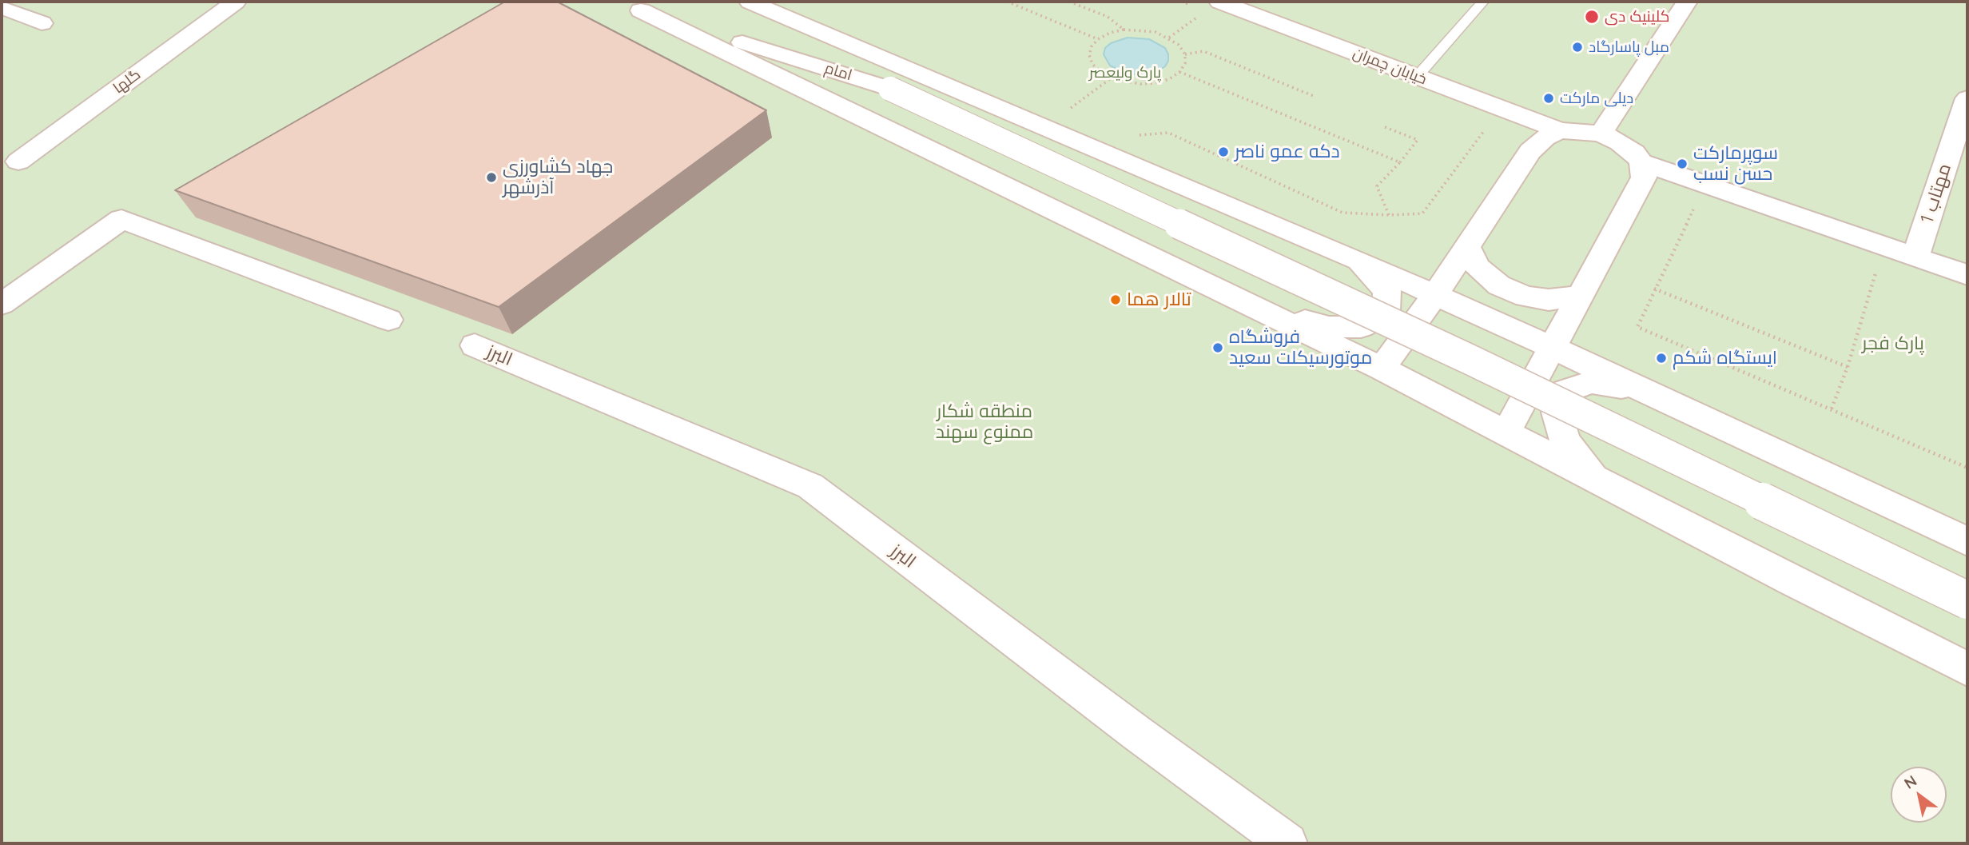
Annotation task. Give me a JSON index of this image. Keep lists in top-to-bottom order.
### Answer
{
  "streets": {
    "main road": [
      "خیابان چمران",
      "امام",
      "گلها",
      "مهتاب 1",
      "البرز"
    ]
  },
  "parks": ["پارک ولیعصر", "پارک فجر", "منطقه شکار ممنوع سهند"],
  "places": [
    "کلینیک دی",
    "مبل پاسارگاد",
    "دیلی مارکت",
    "دکه عمو ناصر",
    "سوپرمارکت حسن نسب",
    "جهاد کشاورزی آذرشهر",
    "تالار هما",
    "فروشگاه موتورسیکلت سعید",
    "ایستگاه شکم"
  ],
  "north": "top left"
}
